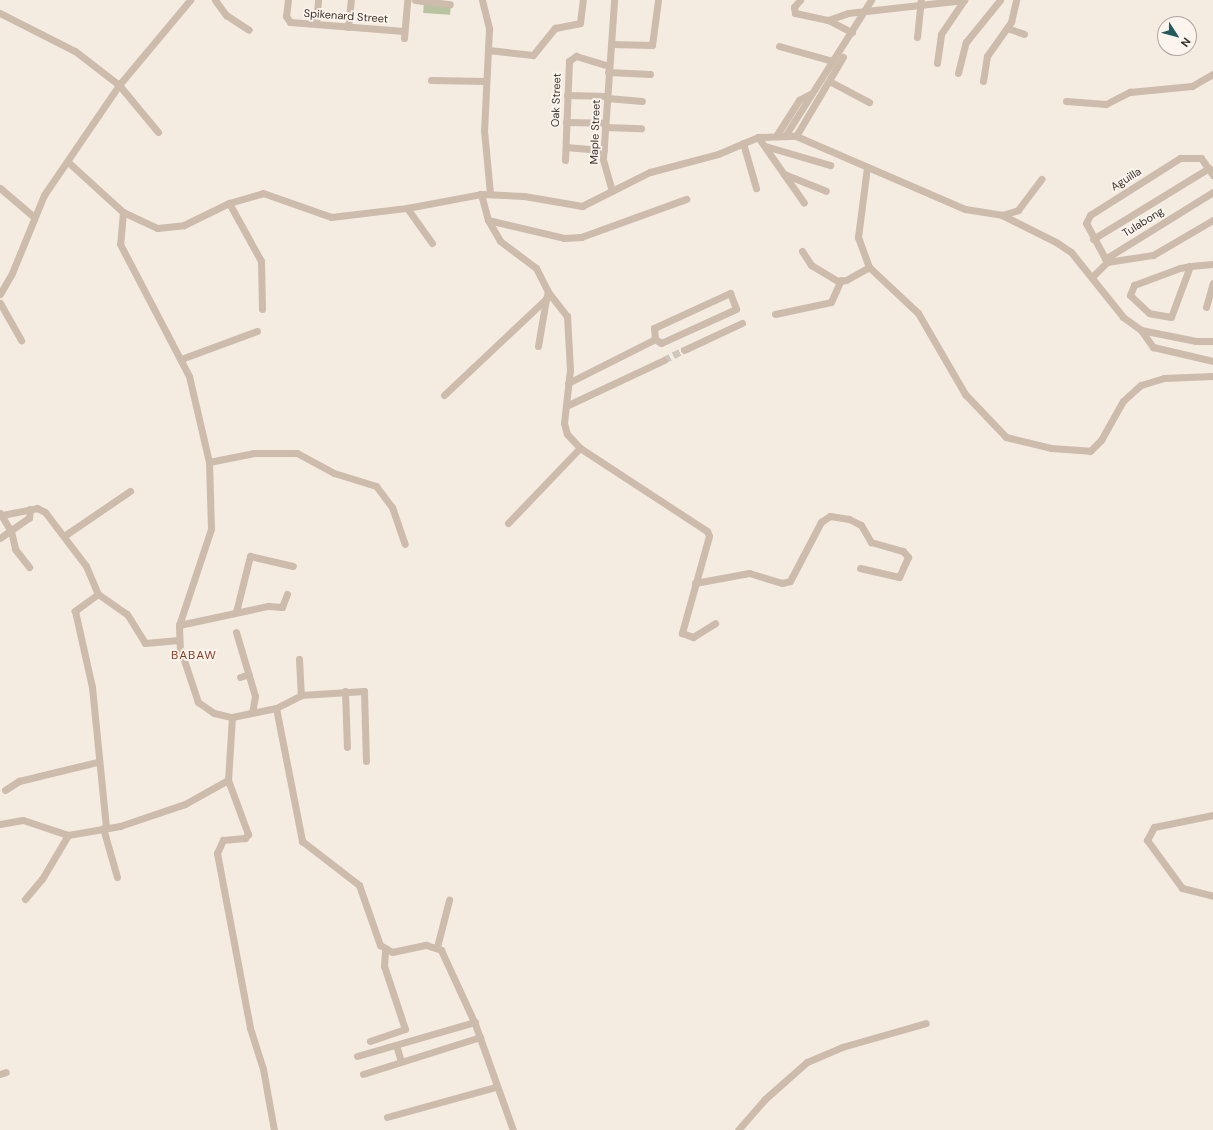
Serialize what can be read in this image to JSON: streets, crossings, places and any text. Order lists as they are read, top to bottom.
{
  "streets": {
    "street": [
      "Spikenard Street",
      "Oak Street",
      "Maple Street",
      "Aguilla",
      "Tulabong"
    ]
  },
  "crossings": [
    ["Oak Street", "Maple Street"],
    ["Aguilla", "Tulabong"]
  ],
  "districts": ["BABAW"],
  "north": "bottom right"
}
